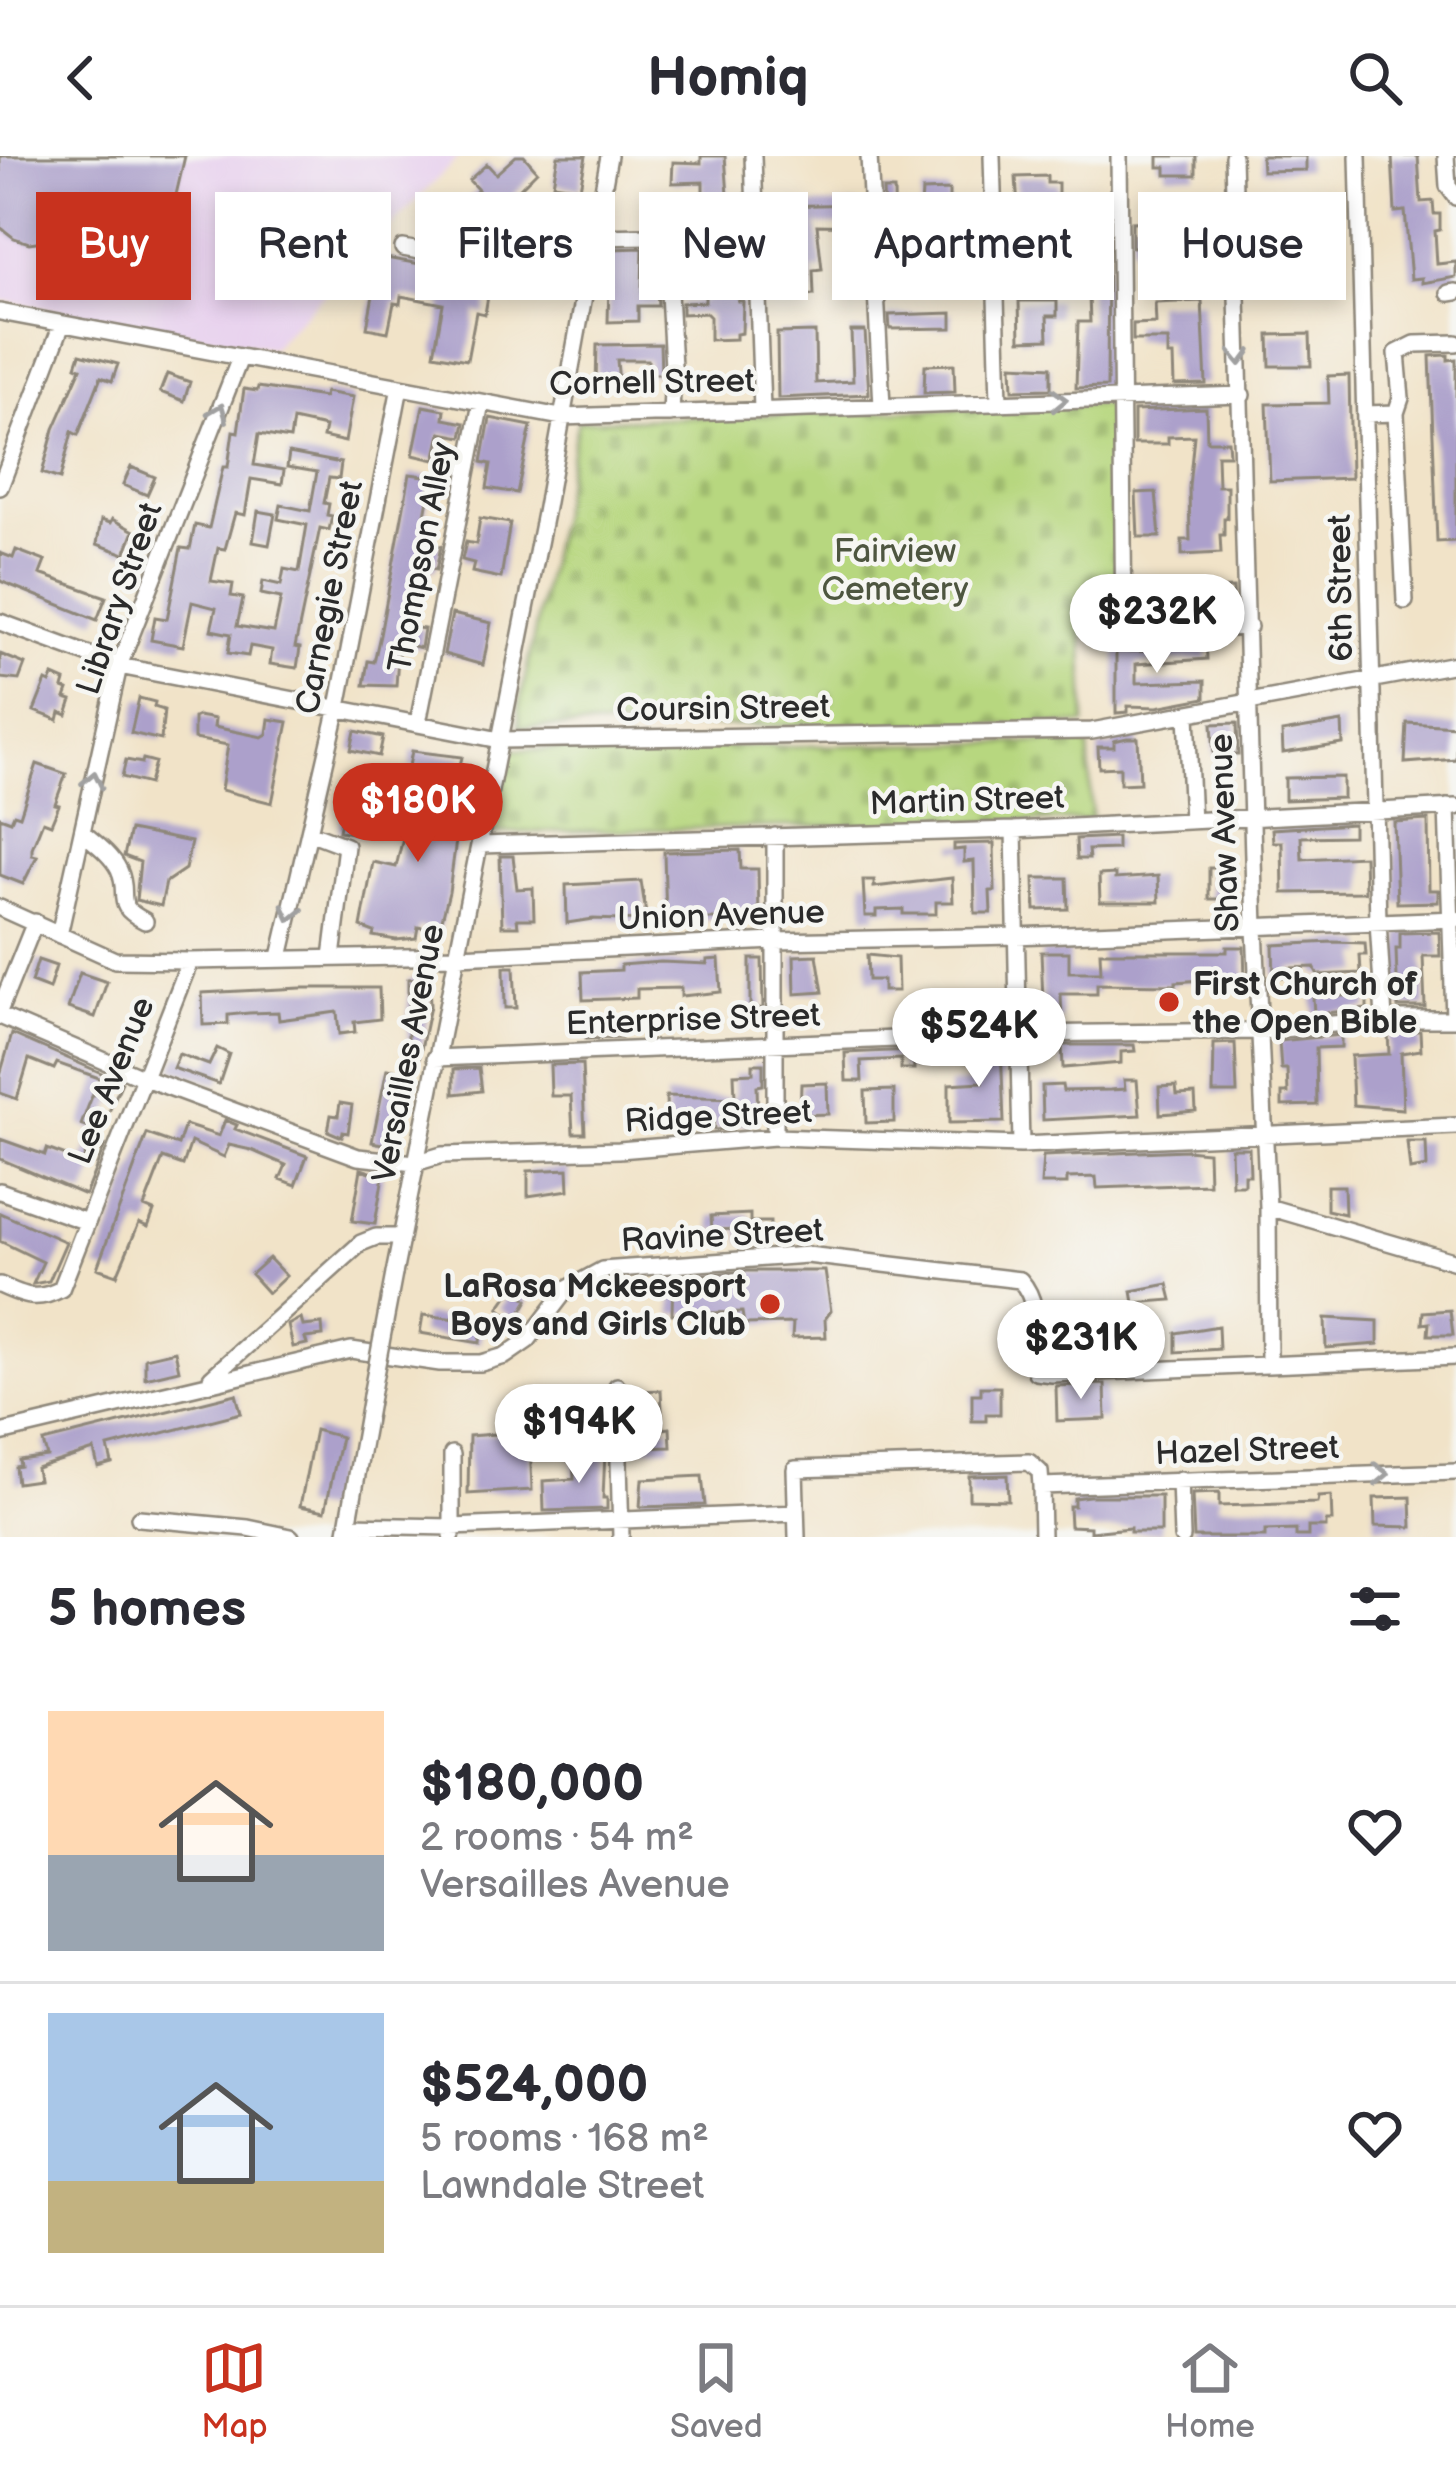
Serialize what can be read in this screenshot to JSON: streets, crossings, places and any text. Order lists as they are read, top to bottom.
{
  "streets": {
    "street": [
      "Cornell Street",
      "Thompson Alley",
      "6th Street",
      "Carnegie Street",
      "Library Street",
      "Coursin Street",
      "Martin Street",
      "Shaw Avenue",
      "Union Avenue",
      "Enterprise Street",
      "Versailles Avenue",
      "Lee Avenue",
      "Ridge Street",
      "Ravine Street",
      "Hazel Street"
    ]
  },
  "crossings": [
    ["Cornell Street", "Thompson Alley"],
    ["Cornell Street", "Carnegie Street"],
    ["Cornell Street", "Library Street"],
    ["Cornell Street", "Shaw Avenue"],
    ["Cornell Street", "Versailles Avenue"],
    ["Thompson Alley", "Coursin Street"],
    ["6th Street", "Coursin Street"],
    ["6th Street", "Martin Street"],
    ["6th Street", "Union Avenue"],
    ["6th Street", "Enterprise Street"],
    ["Carnegie Street", "Coursin Street"],
    ["Carnegie Street", "Union Avenue"],
    ["Library Street", "Coursin Street"],
    ["Library Street", "Union Avenue"],
    ["Coursin Street", "Shaw Avenue"],
    ["Coursin Street", "Versailles Avenue"],
    ["Martin Street", "Shaw Avenue"],
    ["Martin Street", "Versailles Avenue"],
    ["Shaw Avenue", "Union Avenue"],
    ["Shaw Avenue", "Enterprise Street"],
    ["Shaw Avenue", "Ridge Street"],
    ["Shaw Avenue", "Ravine Street"],
    ["Union Avenue", "Versailles Avenue"],
    ["Union Avenue", "Lee Avenue"],
    ["Enterprise Street", "Versailles Avenue"],
    ["Versailles Avenue", "Ridge Street"],
    ["Lee Avenue", "Ridge Street"]
  ],
  "one_way": ["Library Street"],
  "parks": ["Fairview Cemetery"],
  "places": ["First Church of the Open Bible", "LaRosa Mckeesport Boys and Girls Club"],
  "page": {
    "header": "Homiq",
    "chip": [
      "Buy",
      "Rent",
      "Filters",
      "New",
      "Apartment",
      "House"
    ],
    "price": [
      "$232K",
      "$180K",
      "$524K",
      "$231K",
      "$194K"
    ],
    "heading": "5 homes",
    "list": [
      {
        "name": "$180,000",
        "note": "2 rooms · 54 m² · Versailles Avenue"
      },
      {
        "name": "$524,000",
        "note": "5 rooms · 168 m² · Lawndale Street"
      }
    ],
    "tabs": ["Map", "Saved", "Home"]
  }
}
